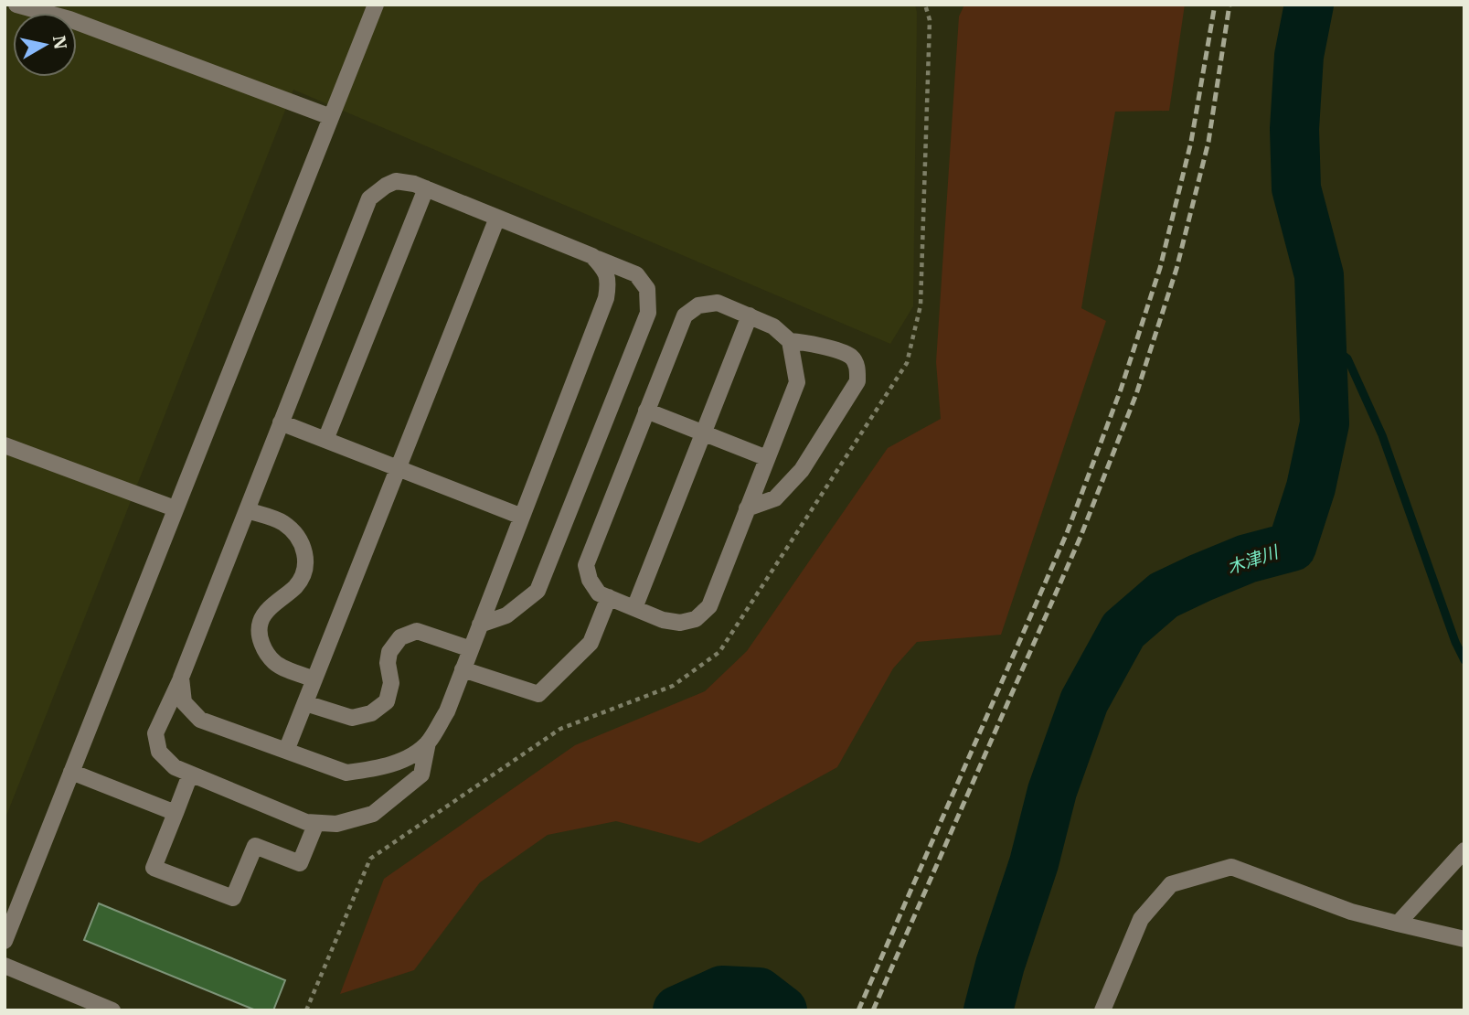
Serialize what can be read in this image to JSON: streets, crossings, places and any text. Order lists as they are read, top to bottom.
{
  "water": ["木津川"],
  "north": "right"
}
